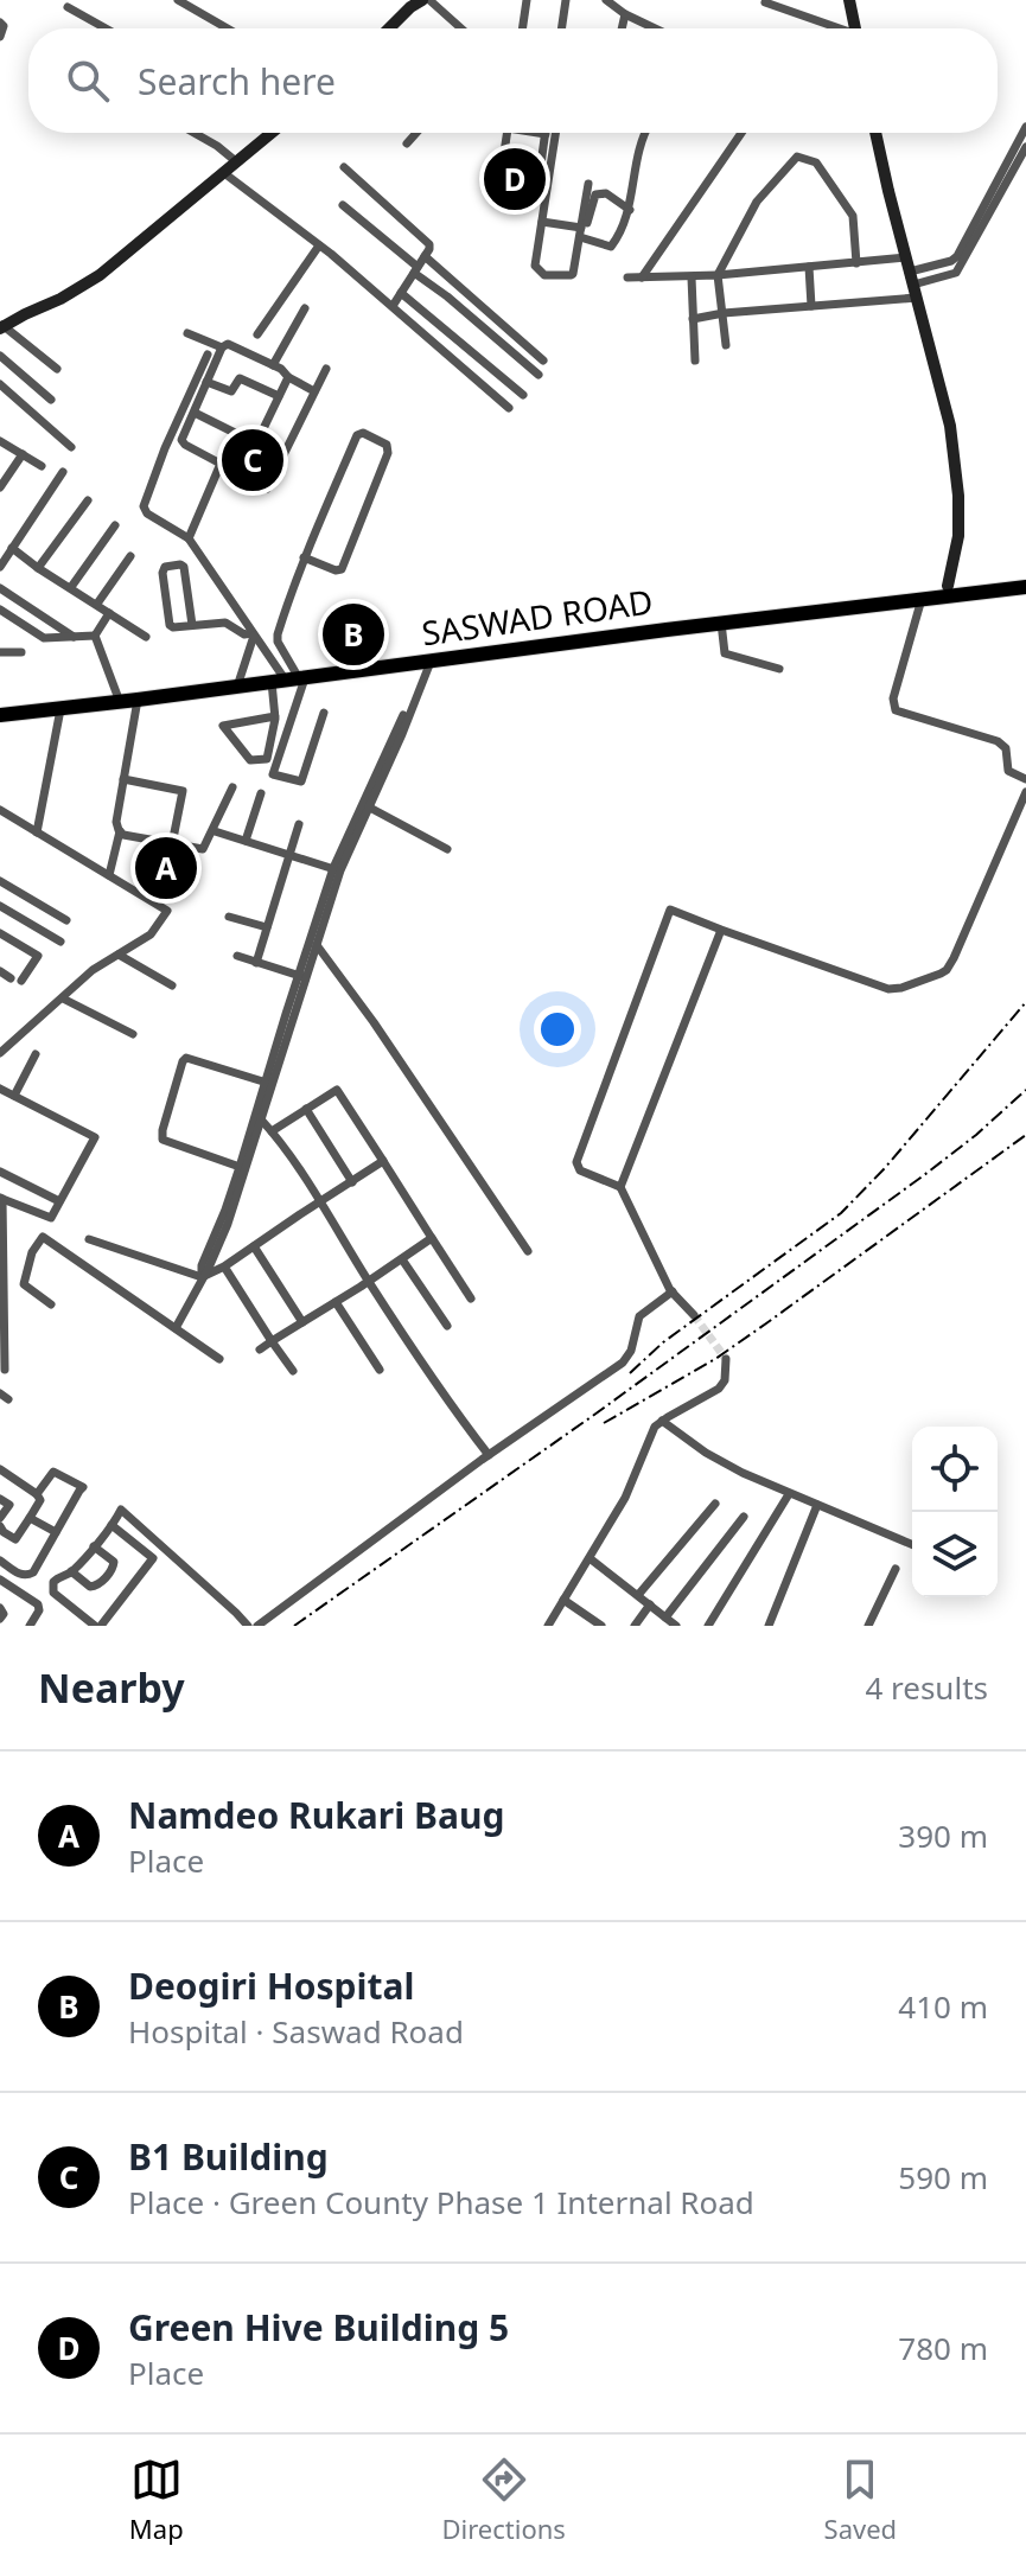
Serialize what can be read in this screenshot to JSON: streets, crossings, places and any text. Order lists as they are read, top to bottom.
{
  "streets": {
    "highway": ["SASWAD ROAD"]
  },
  "page": {
    "search": "Search here",
    "pins": [
      "D",
      "C",
      "B",
      "A"
    ],
    "heading": ["Nearby", "4 results"],
    "list": [
      {
        "mark": "A",
        "name": "Namdeo Rukari Baug",
        "note": "Place",
        "value": "390 m"
      },
      {
        "mark": "B",
        "name": "Deogiri Hospital",
        "note": "Hospital · Saswad Road",
        "value": "410 m"
      },
      {
        "mark": "C",
        "name": "B1 Building",
        "note": "Place · Green County Phase 1 Internal Road",
        "value": "590 m"
      },
      {
        "mark": "D",
        "name": "Green Hive Building 5",
        "note": "Place",
        "value": "780 m"
      }
    ],
    "nav": ["Map", "Directions", "Saved"]
  }
}
